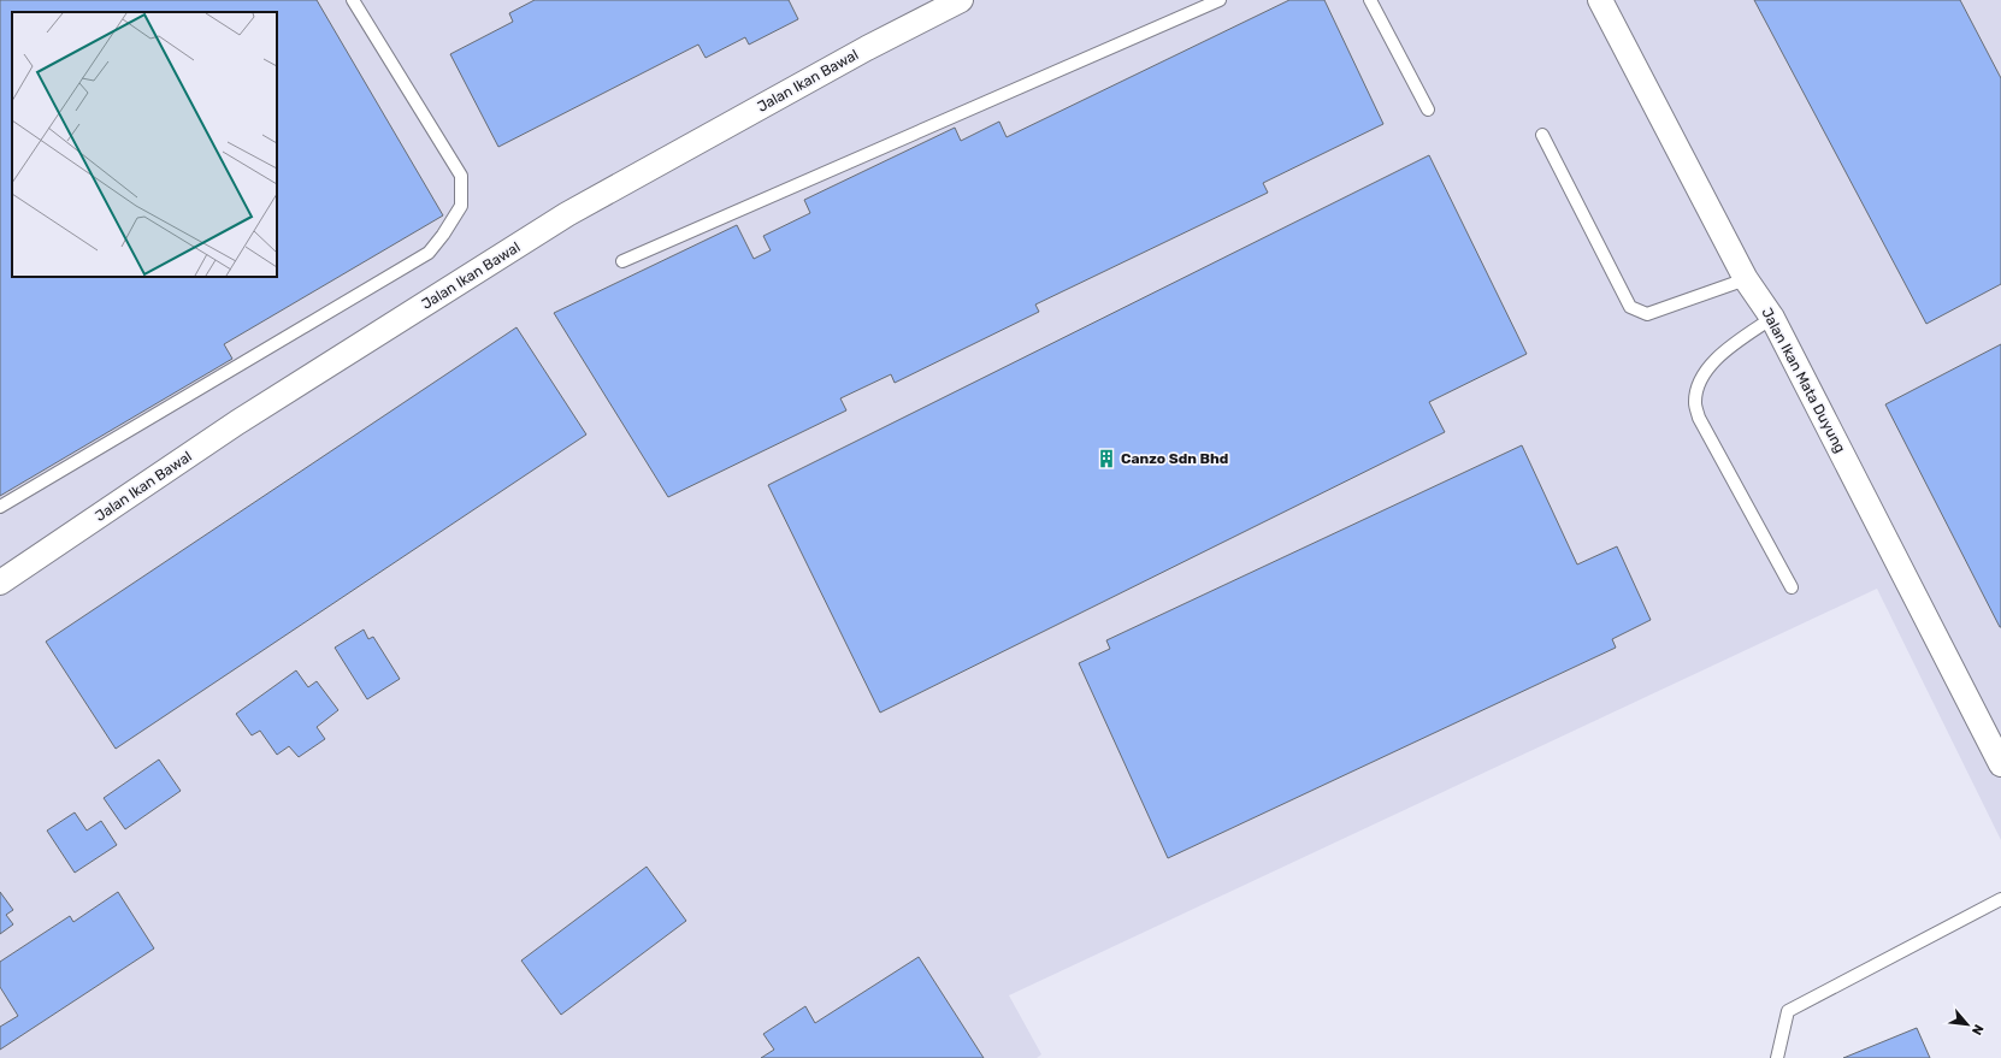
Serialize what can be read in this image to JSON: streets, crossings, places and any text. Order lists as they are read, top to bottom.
{
  "streets": {
    "street": ["Jalan Ikan Bawal", "Jalan Ikan Mata Duyung"]
  },
  "places": {
    "building": ["Canzo Sdn Bhd"]
  },
  "north": "bottom right"
}
